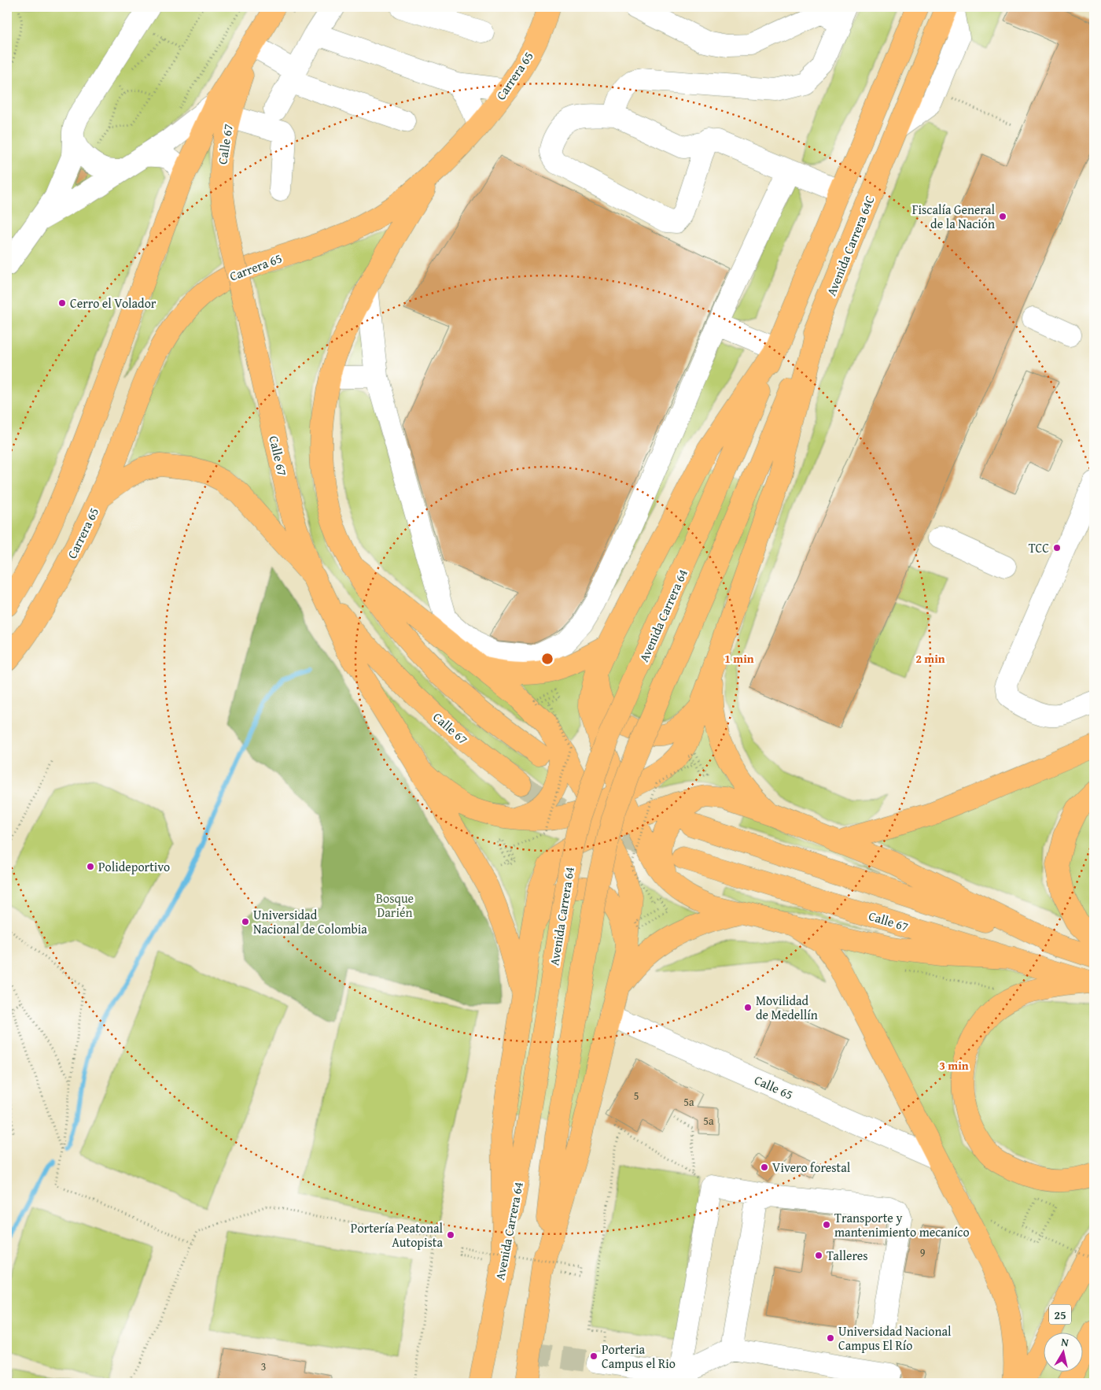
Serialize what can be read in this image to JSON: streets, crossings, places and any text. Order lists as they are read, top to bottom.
{
  "streets": {
    "main road": [
      "Carrera 65",
      "Calle 67",
      "Avenida Carrera 64C",
      "Avenida Carrera 64",
      "25"
    ],
    "lane": ["Calle 65"]
  },
  "parks": ["Bosque Darién"],
  "places": [
    "Fiscalía General de la Nación",
    "Cerro el Volador",
    "TCC",
    "Polideportivo",
    "Universidad Nacional de Colombia",
    "Movilidad de Medellín",
    "Vivero forestal",
    "Transporte y mantenimiento mecaníco",
    "Portería Peatonal Autopista",
    "Talleres",
    "Universidad Nacional Campus El Río",
    "Porteria Campus el Rio"
  ],
  "house_numbers": [
    "5",
    "5a",
    "5a",
    "9",
    "3"
  ],
  "north": "top",
  "rings": ["1 min", "2 min", "3 min"]
}
